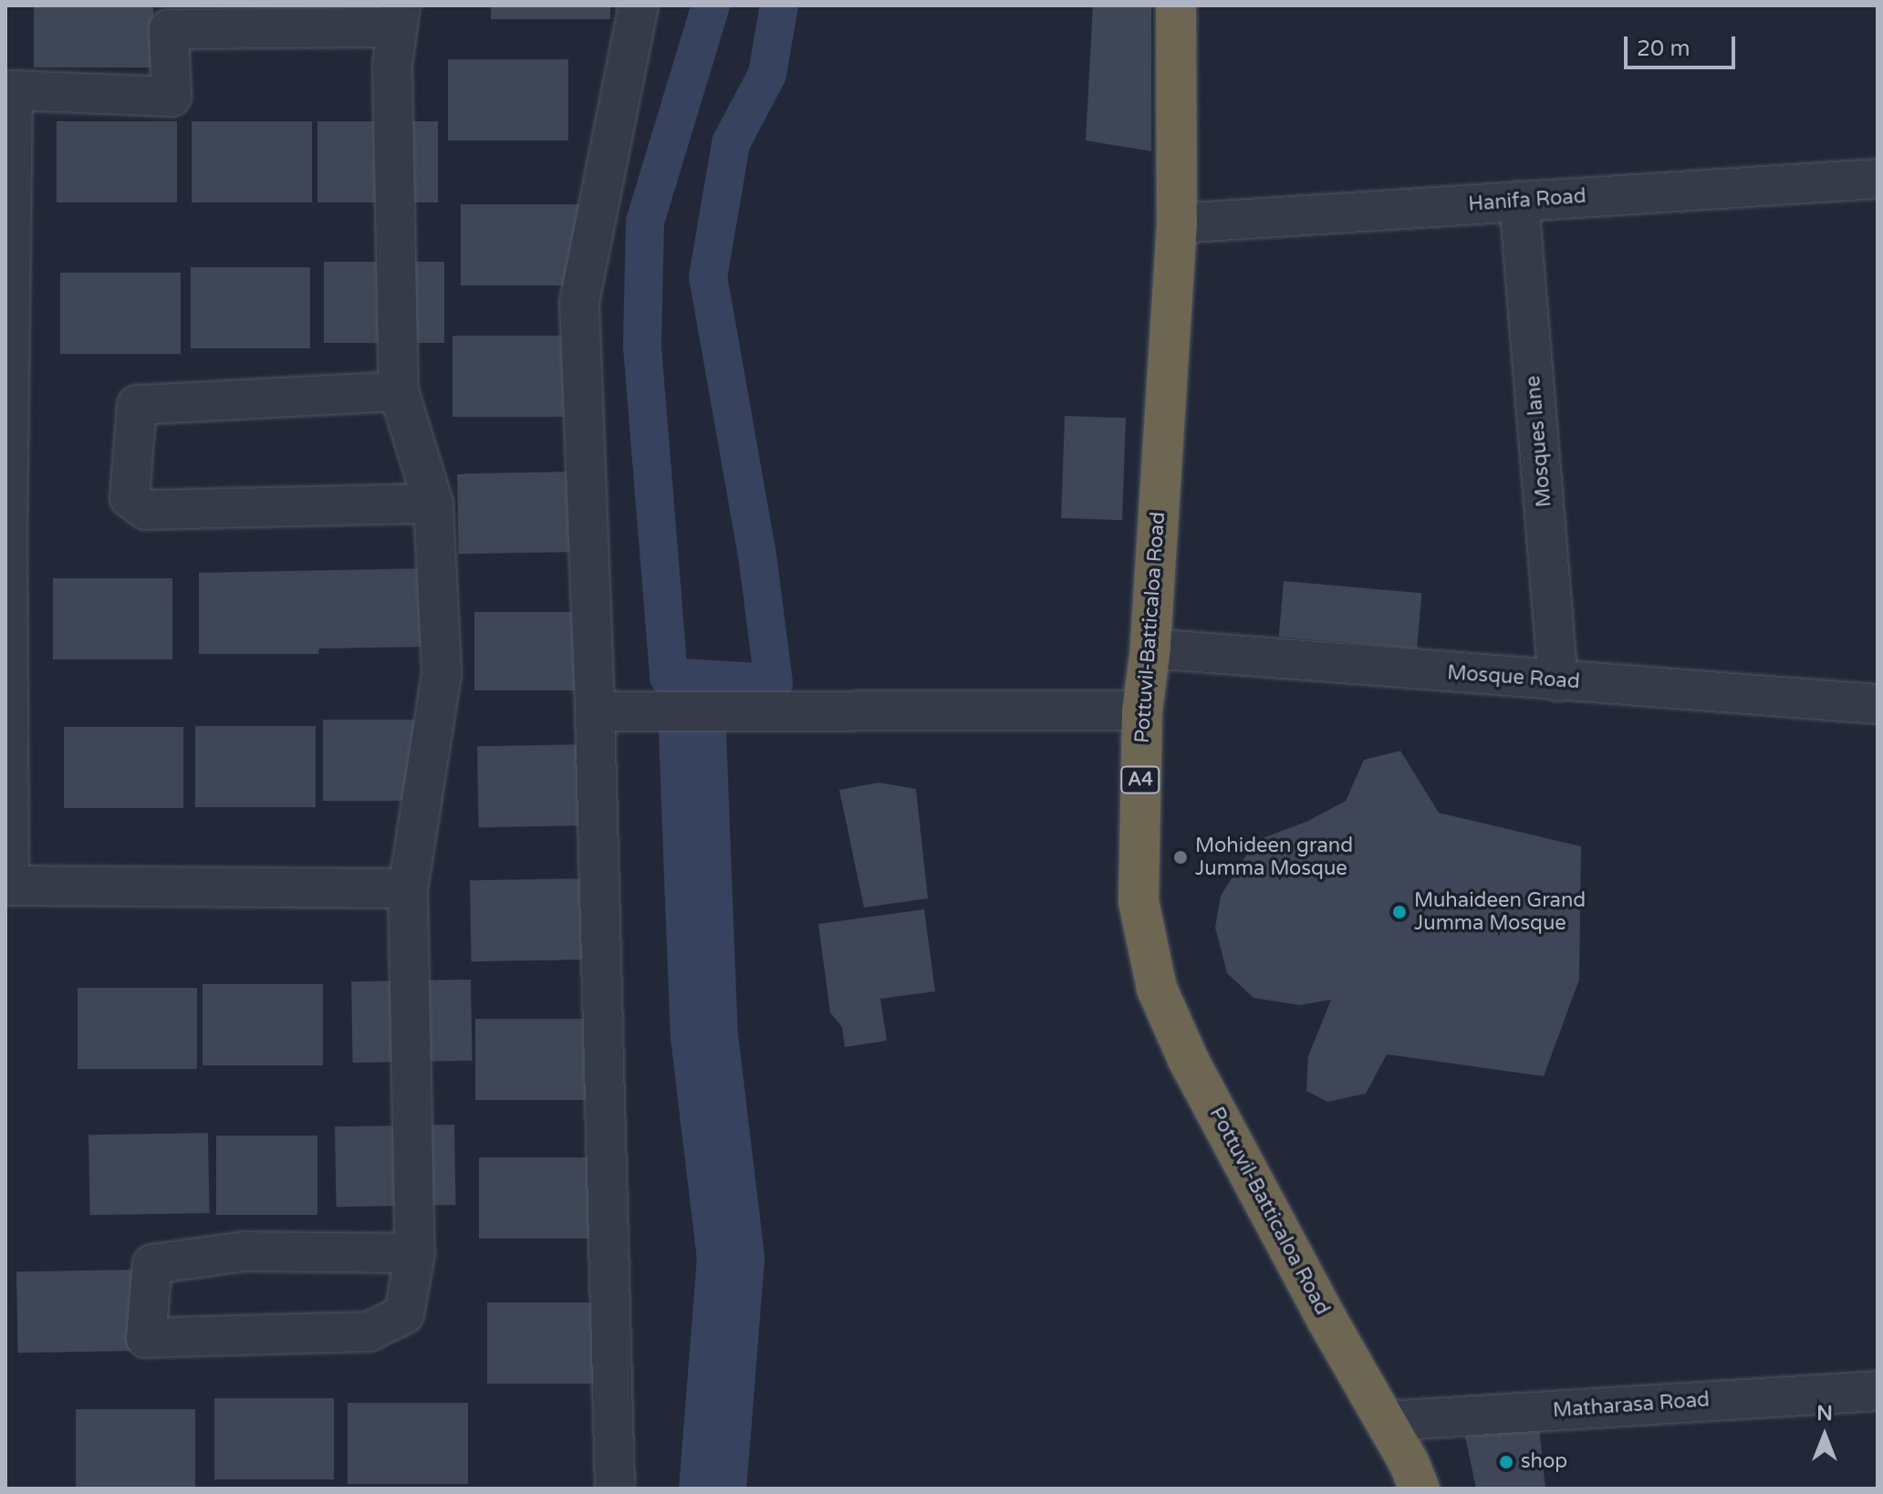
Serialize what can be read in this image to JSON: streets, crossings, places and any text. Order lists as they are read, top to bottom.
{
  "streets": {
    "highway": ["Pottuvil-Batticaloa Road", "A4"],
    "street": [
      "Hanifa Road",
      "Mosques lane",
      "Mosque Road",
      "Matharasa Road"
    ]
  },
  "crossings": [
    ["Hanifa Road", "Mosques lane"],
    ["Hanifa Road", "Pottuvil-Batticaloa Road"],
    ["Mosques lane", "Mosque Road"],
    ["Pottuvil-Batticaloa Road", "Mosque Road"],
    ["Pottuvil-Batticaloa Road", "Matharasa Road"]
  ],
  "places": ["Mohideen grand Jumma Mosque", "Muhaideen Grand Jumma Mosque", "shop"],
  "scale_bar": "20 m",
  "north": "top"
}
